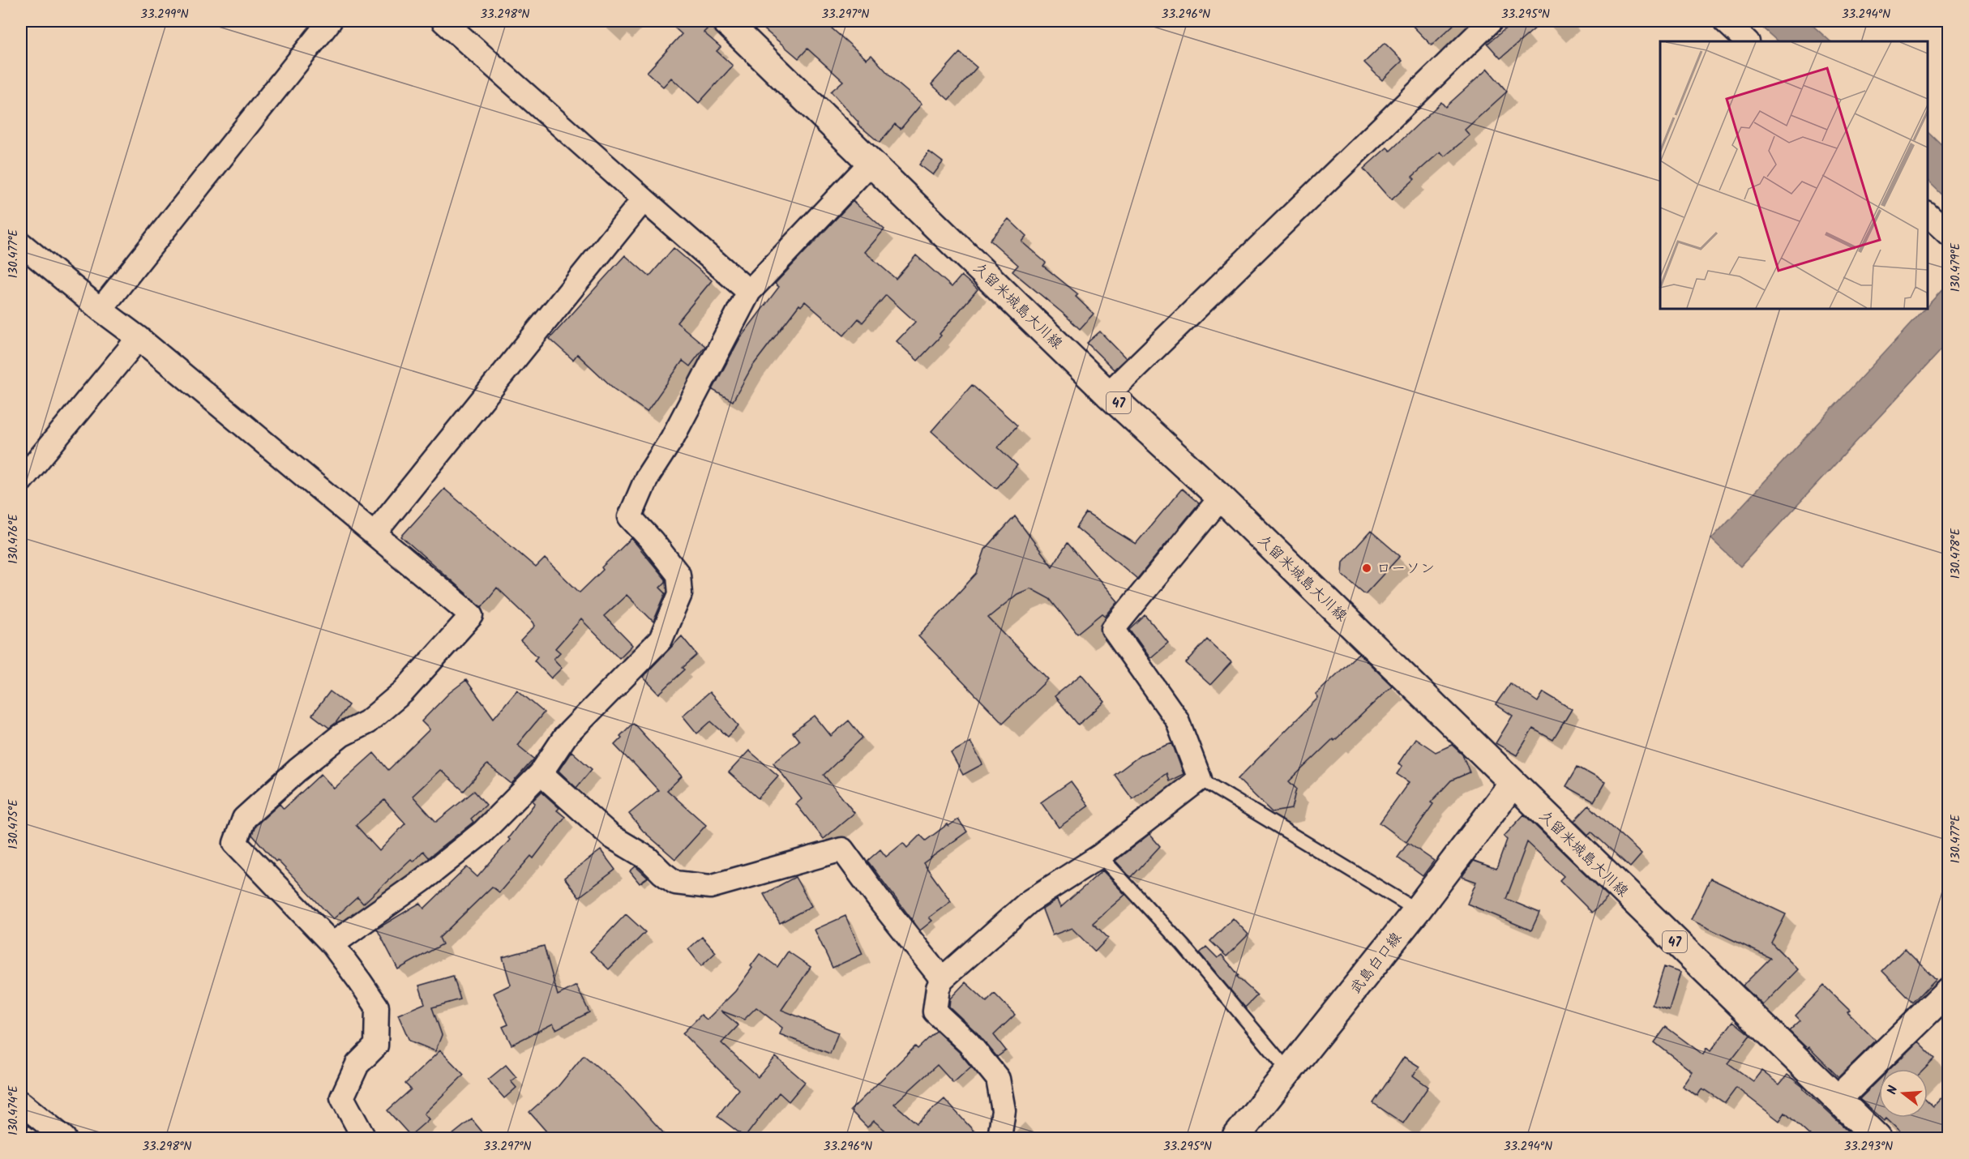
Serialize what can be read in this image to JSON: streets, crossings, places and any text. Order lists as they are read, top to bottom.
{
  "streets": {
    "main road": ["久留米城島大川線", "47", "武島白口線"]
  },
  "crossings": [
    ["久留米城島大川線", "武島白口線"]
  ],
  "places": ["ローソン"],
  "north": "left",
  "coordinates": [
    "33.299°N",
    "33.298°N",
    "33.297°N",
    "33.296°N",
    "33.295°N",
    "33.294°N",
    "130.477°E",
    "130.479°E",
    "130.476°E",
    "130.478°E",
    "130.475°E",
    "130.474°E",
    "33.293°N"
  ]
}
